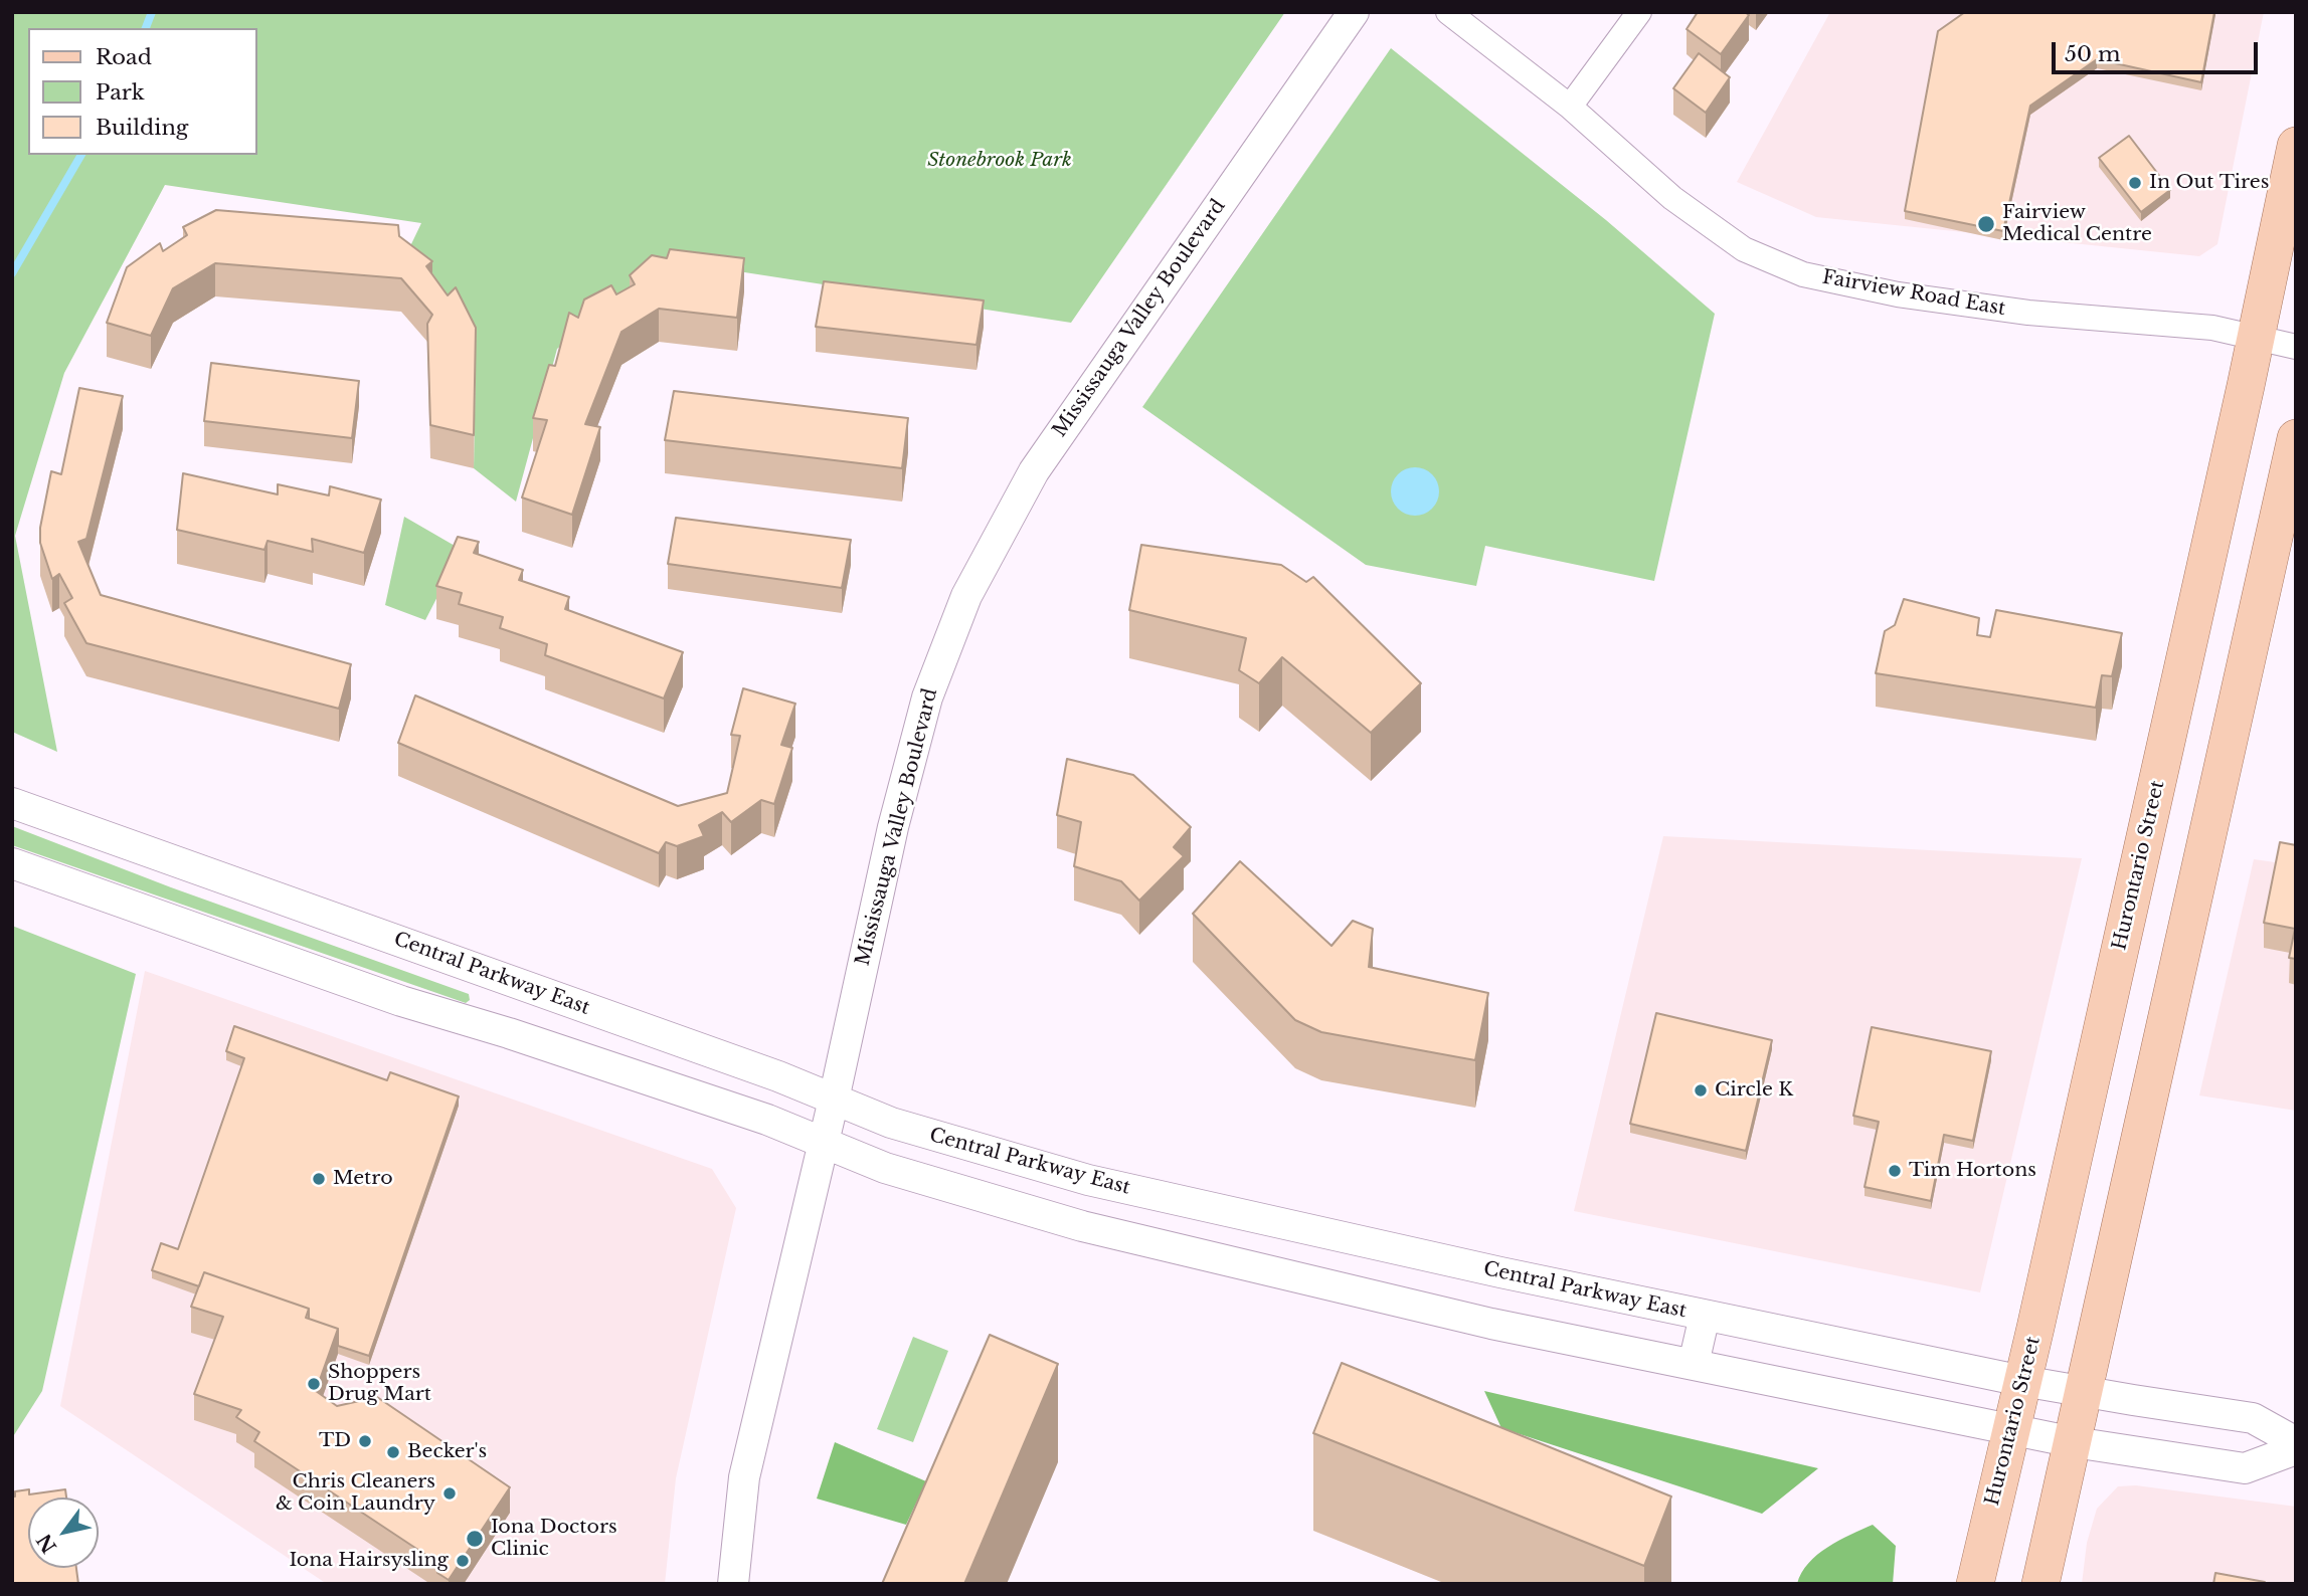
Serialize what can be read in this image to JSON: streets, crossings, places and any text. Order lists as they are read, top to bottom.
{
  "streets": {
    "main road": ["Hurontario Street"],
    "street": ["Fairview Road East", "Mississauga Valley Boulevard", "Central Parkway East"]
  },
  "crossings": [
    ["Fairview Road East", "Hurontario Street"],
    ["Mississauga Valley Boulevard", "Central Parkway East"],
    ["Hurontario Street", "Central Parkway East"]
  ],
  "parks": ["Stonebrook Park"],
  "places": [
    "In Out Tires",
    "Fairview Medical Centre",
    "Circle K",
    "Tim Hortons",
    "Metro",
    "Shoppers Drug Mart",
    "TD",
    "Becker's",
    "Chris Cleaners & Coin Laundry",
    "Iona Doctors Clinic",
    "Iona Hairsysling"
  ],
  "legend": ["Road", "Park", "Building"],
  "scale_bar": "50 m",
  "north": "bottom left"
}
